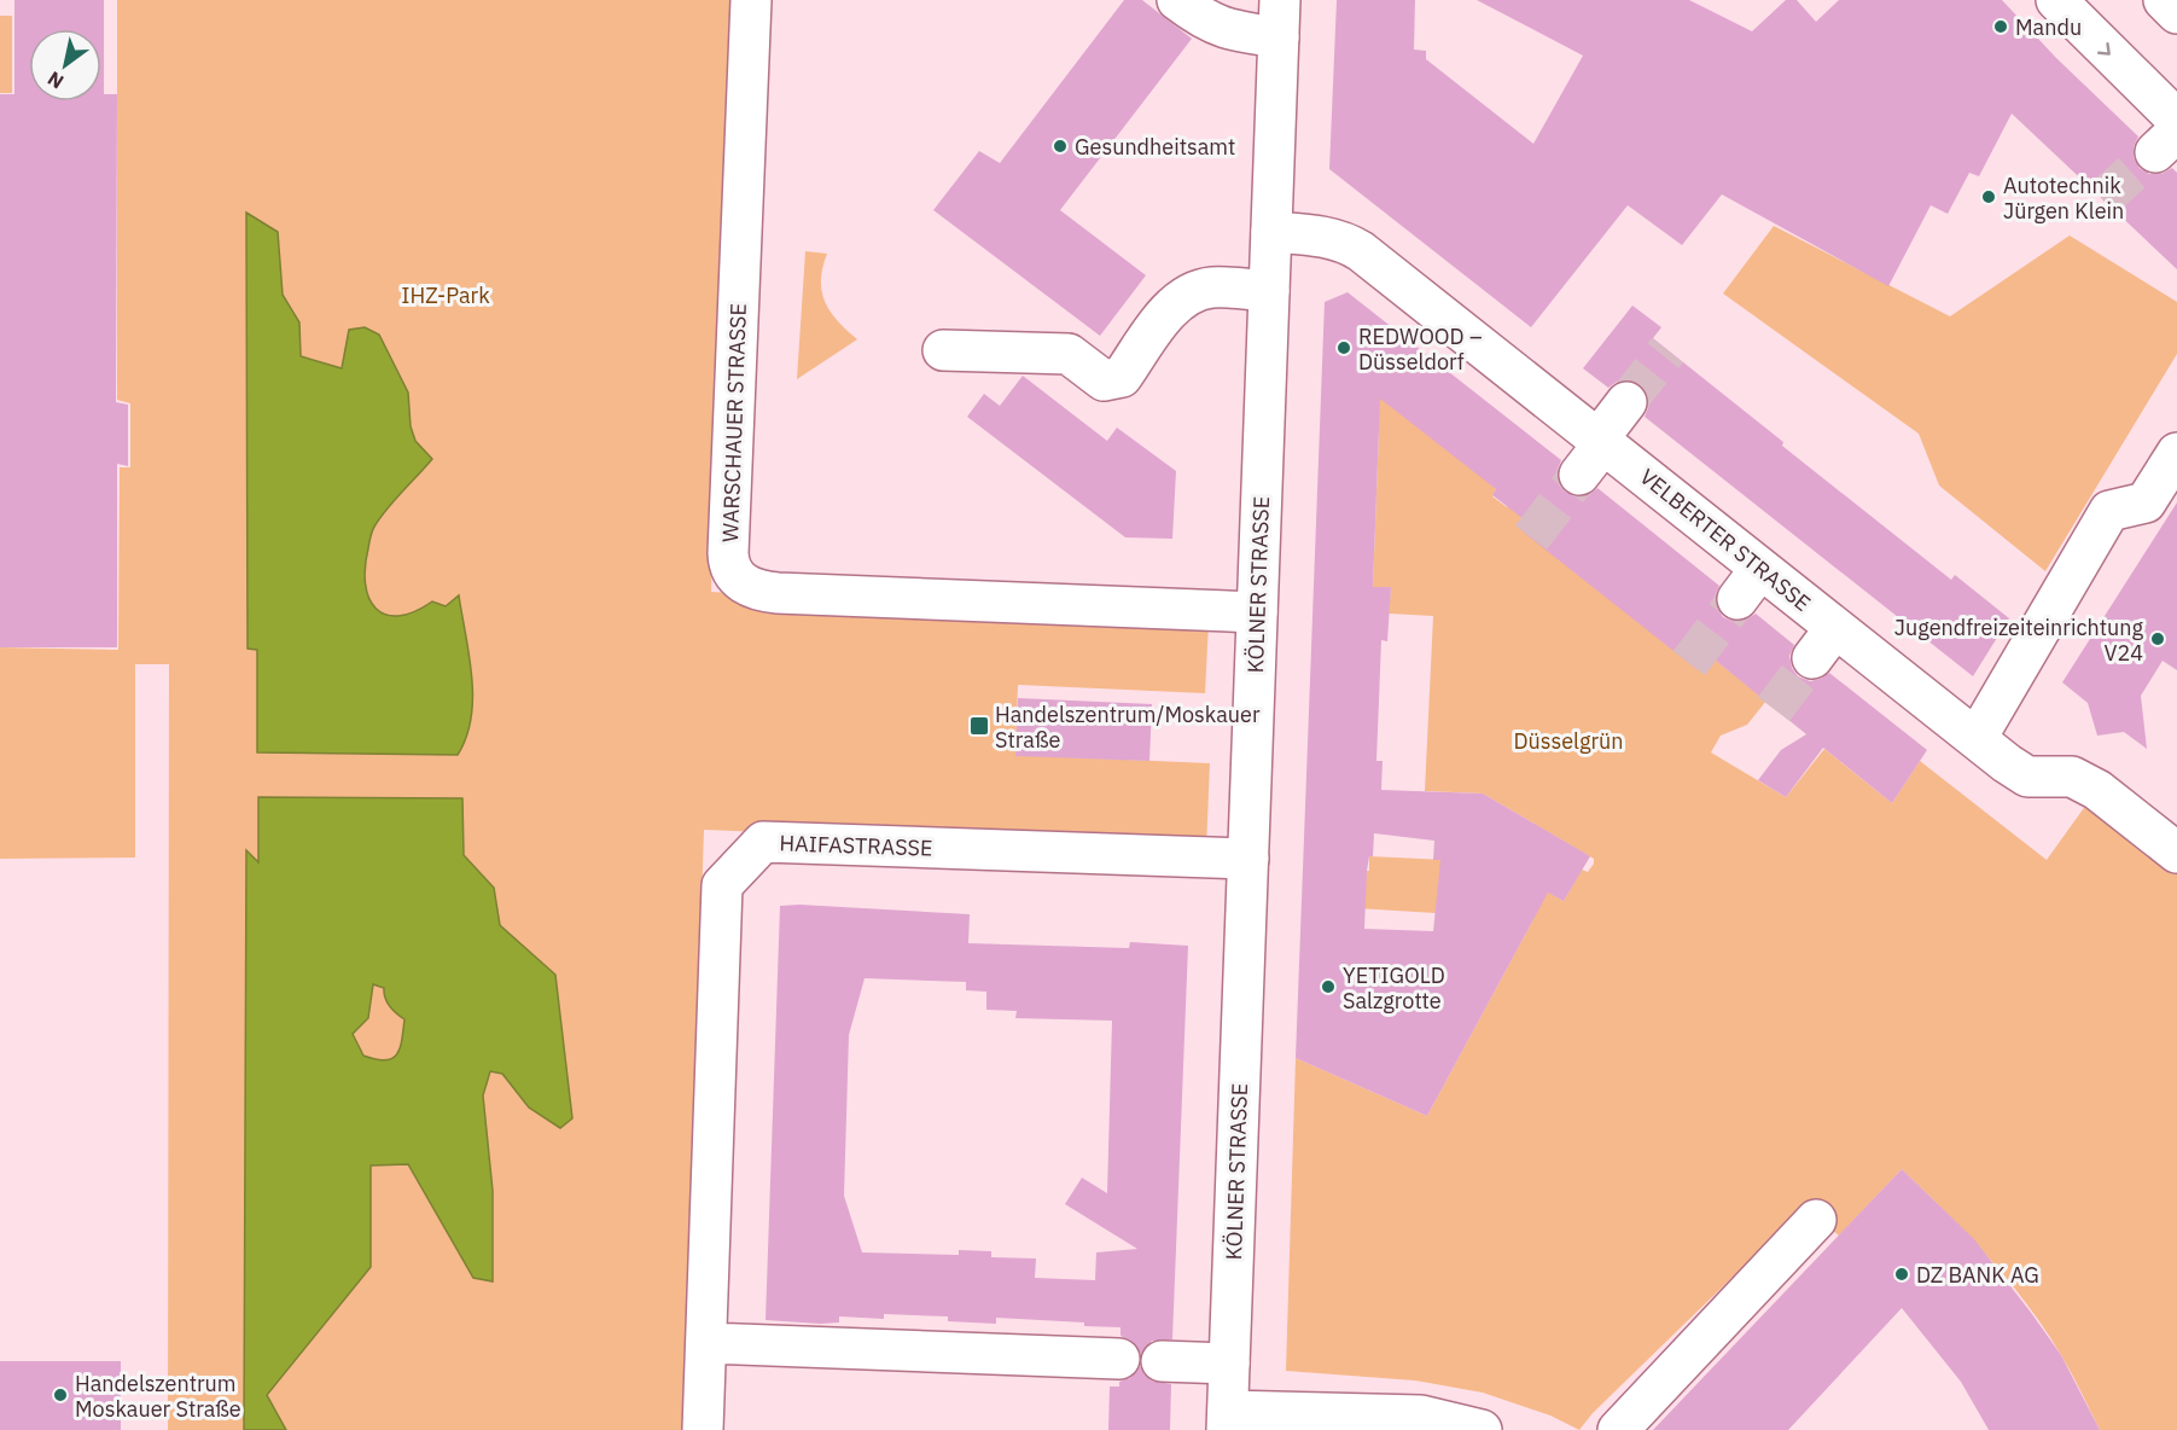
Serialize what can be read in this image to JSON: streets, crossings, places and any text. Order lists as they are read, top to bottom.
{
  "streets": {
    "street": [
      "WARSCHAUER STRASSE",
      "VELBERTER STRASSE",
      "KÖLNER STRASSE",
      "HAIFASTRASSE"
    ]
  },
  "crossings": [
    ["WARSCHAUER STRASSE", "KÖLNER STRASSE"],
    ["VELBERTER STRASSE", "KÖLNER STRASSE"],
    ["KÖLNER STRASSE", "HAIFASTRASSE"]
  ],
  "parks": ["IHZ-Park", "Düsselgrün"],
  "places": {
    "other": [
      "Mandu",
      "Gesundheitsamt",
      "Autotechnik Jürgen Klein",
      "REDWOOD – Düsseldorf",
      "Jugendfreizeiteinrichtung V24",
      "YETIGOLD Salzgrotte",
      "DZ BANK AG",
      "Handelszentrum Moskauer Straße"
    ],
    "transit": ["Handelszentrum/Moskauer Straße"]
  },
  "north": "bottom left"
}
